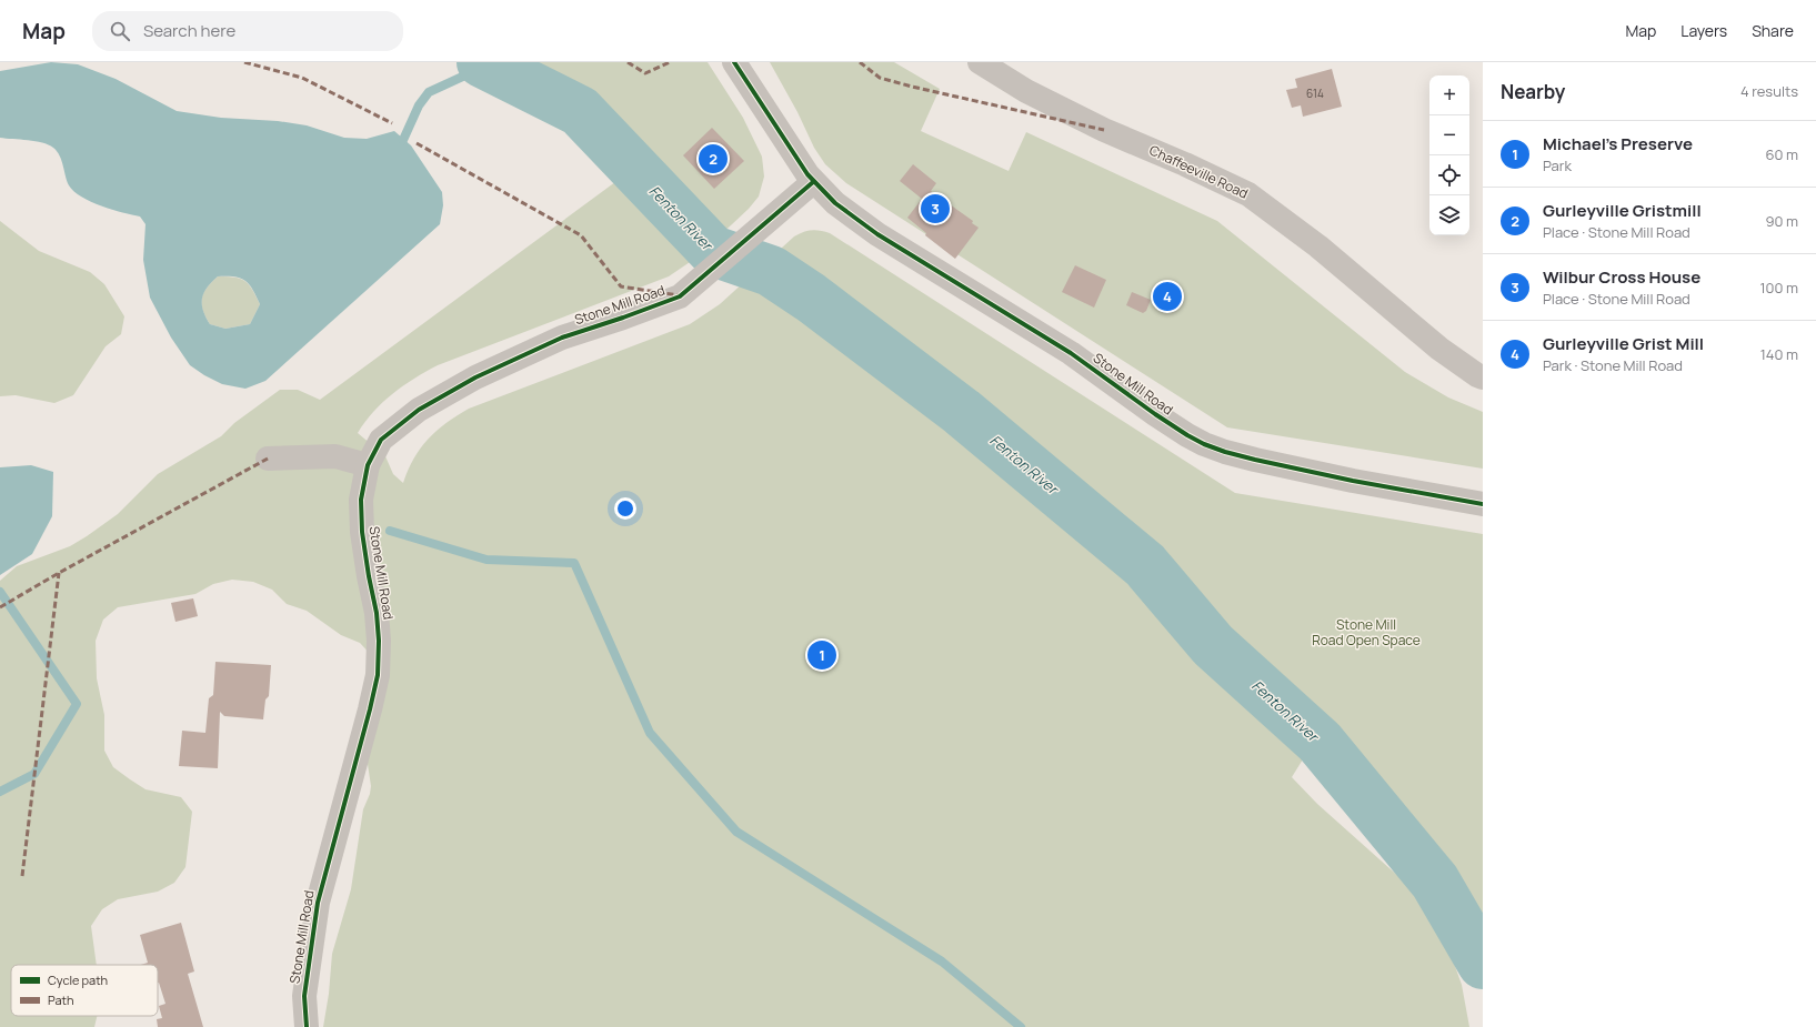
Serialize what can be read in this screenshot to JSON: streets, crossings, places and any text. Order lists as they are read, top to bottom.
{
  "streets": {
    "street": ["Chaffeeville Road", "Stone Mill Road"]
  },
  "water": ["Fenton River"],
  "parks": ["Stone Mill Road Open Space"],
  "house_numbers": ["614"],
  "legend": ["Cycle path", "Path"],
  "page": {
    "header": "Map",
    "search": "Search here",
    "nav": ["Map", "Layers", "Share"],
    "heading": ["Nearby", "4 results"],
    "map_buttons": ["+", "−"],
    "list": [
      {
        "mark": "1",
        "name": "Michael's Preserve",
        "note": "Park",
        "value": "60 m"
      },
      {
        "mark": "2",
        "name": "Gurleyville Gristmill",
        "note": "Place · Stone Mill Road",
        "value": "90 m"
      },
      {
        "mark": "3",
        "name": "Wilbur Cross House",
        "note": "Place · Stone Mill Road",
        "value": "100 m"
      },
      {
        "mark": "4",
        "name": "Gurleyville Grist Mill",
        "note": "Park · Stone Mill Road",
        "value": "140 m"
      }
    ],
    "pins": [
      "2",
      "3",
      "4",
      "1"
    ]
  }
}
